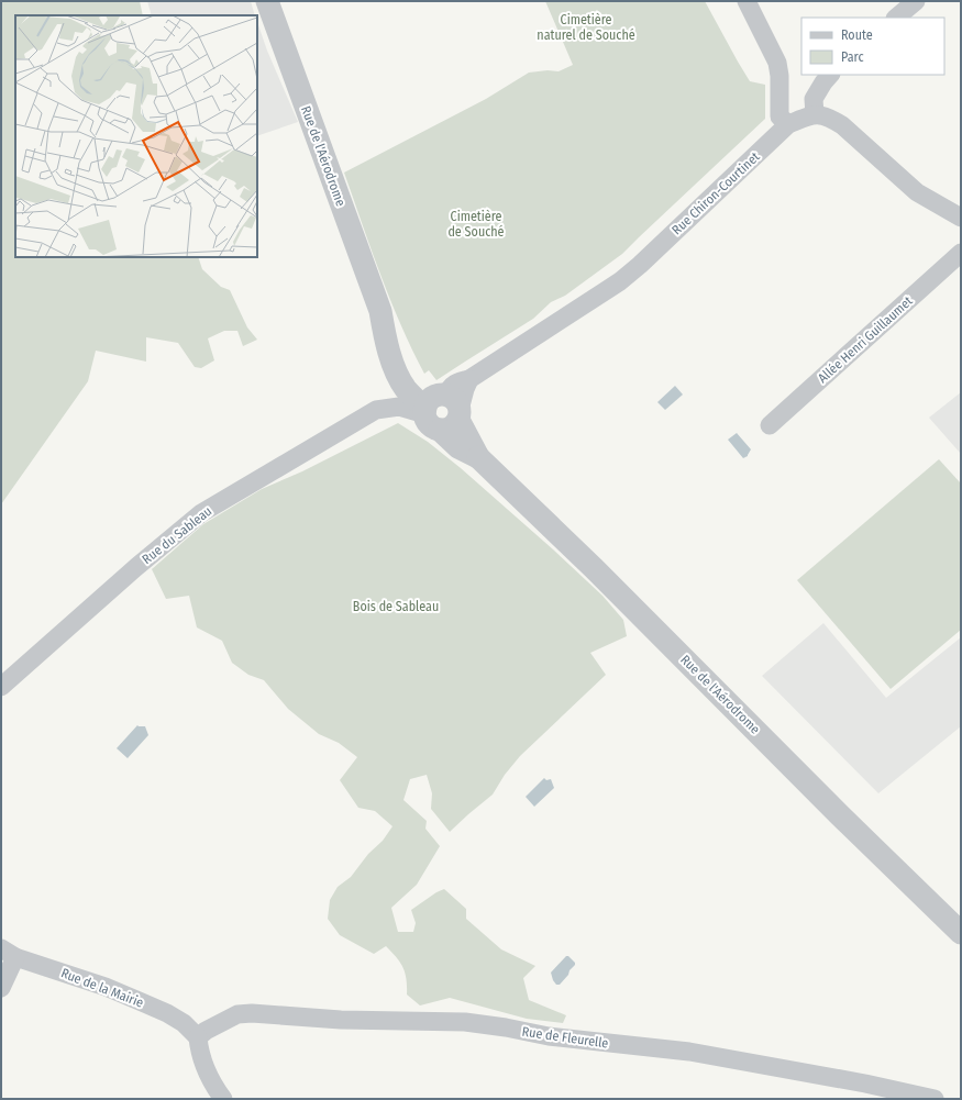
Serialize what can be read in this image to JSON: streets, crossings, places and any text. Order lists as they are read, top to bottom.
{
  "streets": {
    "street": [
      "Rue de l'Aérodrome",
      "Rue Chiron-Courtinet",
      "Allée Henri Guillaumet",
      "Rue du Sableau",
      "Rue de la Mairie",
      "Rue de Fleurelle"
    ]
  },
  "crossings": [
    ["Rue de l'Aérodrome", "Rue Chiron-Courtinet"],
    ["Rue de l'Aérodrome", "Rue du Sableau"],
    ["Rue Chiron-Courtinet", "Rue du Sableau"],
    ["Rue de la Mairie", "Rue de Fleurelle"]
  ],
  "parks": ["Cimetière naturel de Souché", "Cimetière de Souché", "Bois de Sableau"],
  "legend": ["Route", "Parc"]
}
